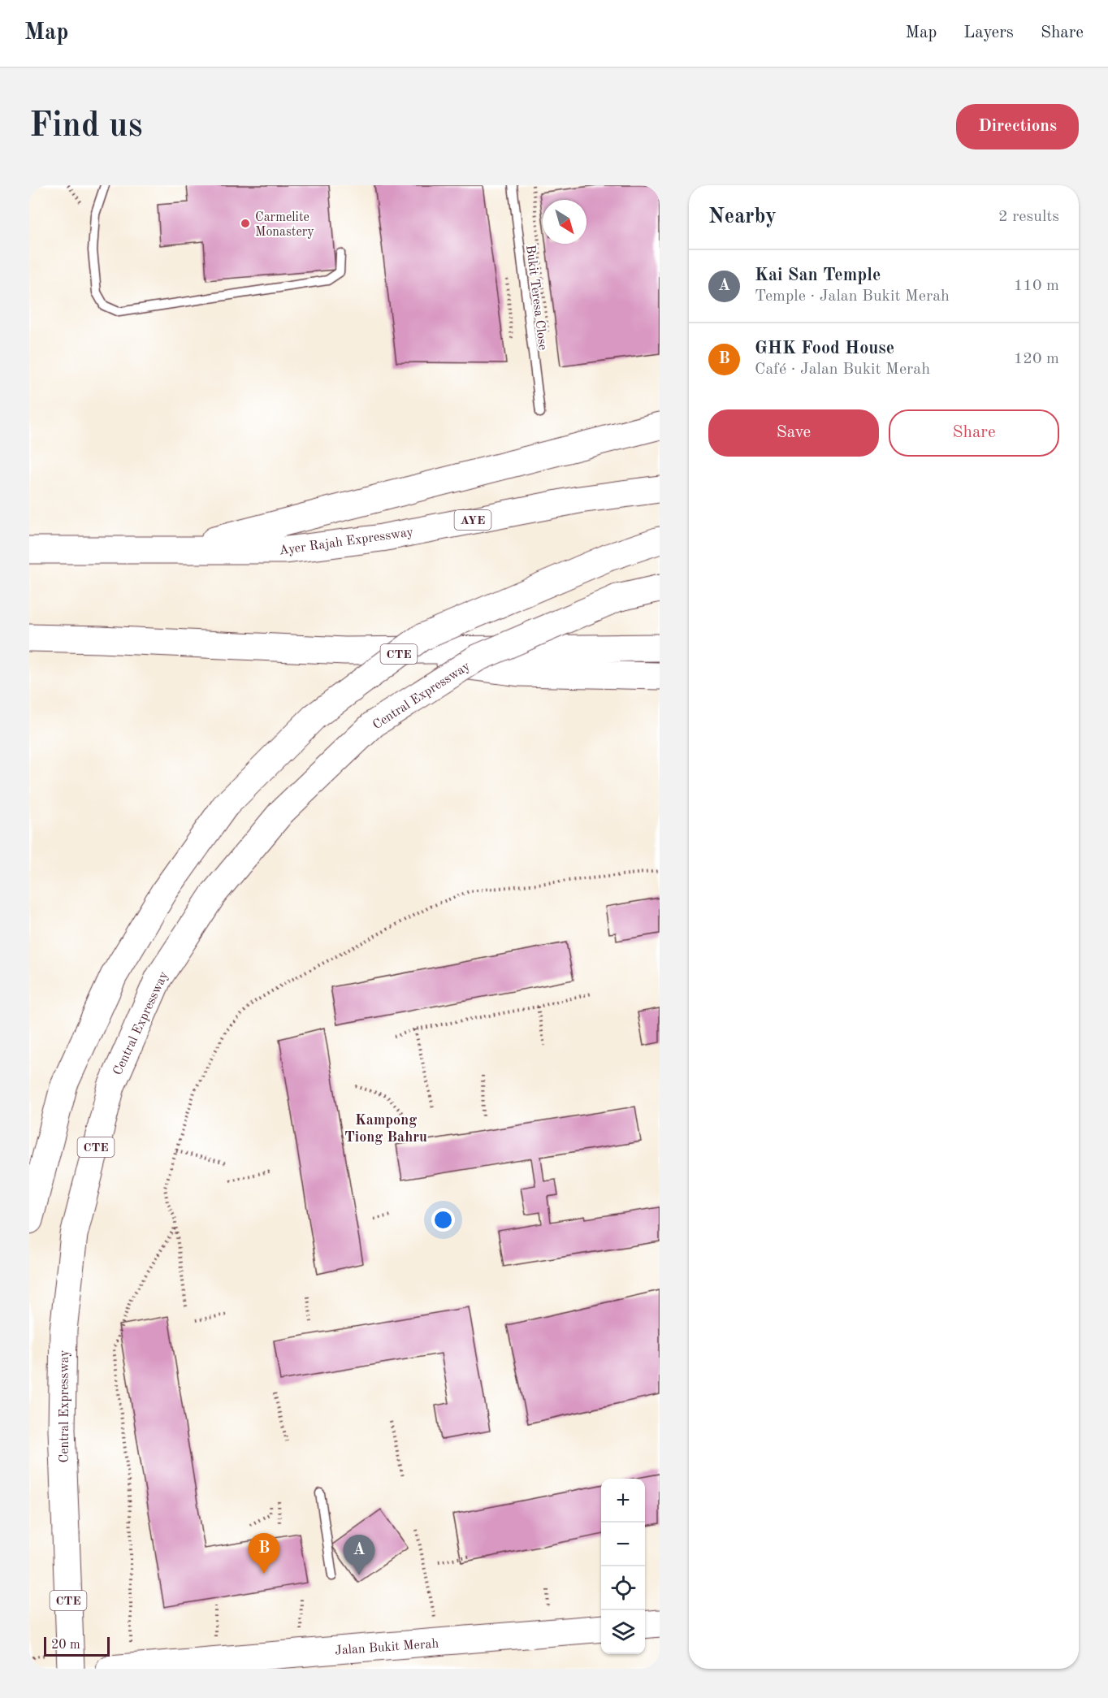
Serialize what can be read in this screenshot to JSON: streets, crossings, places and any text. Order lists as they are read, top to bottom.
{
  "streets": {
    "main road": [
      "AYE",
      "Ayer Rajah Expressway",
      "CTE",
      "Central Expressway",
      "Jalan Bukit Merah"
    ],
    "lane": ["Bukit Teresa Close"]
  },
  "districts": ["Kampong Tiong Bahru"],
  "places": ["Carmelite Monastery"],
  "scale_bar": "20 m",
  "north": "bottom right",
  "page": {
    "header": "Map",
    "nav": ["Map", "Layers", "Share"],
    "buttons": [
      "Directions",
      ["Save", "Share"]
    ],
    "title": "Find us",
    "heading": ["Nearby", "2 results"],
    "list": [
      {
        "mark": "A",
        "name": "Kai San Temple",
        "note": "Temple · Jalan Bukit Merah",
        "value": "110 m"
      },
      {
        "mark": "B",
        "name": "GHK Food House",
        "note": "Café · Jalan Bukit Merah",
        "value": "120 m"
      }
    ],
    "map_buttons": ["+", "−"],
    "pins": ["B", "A"],
    "scale": "20 m"
  }
}
